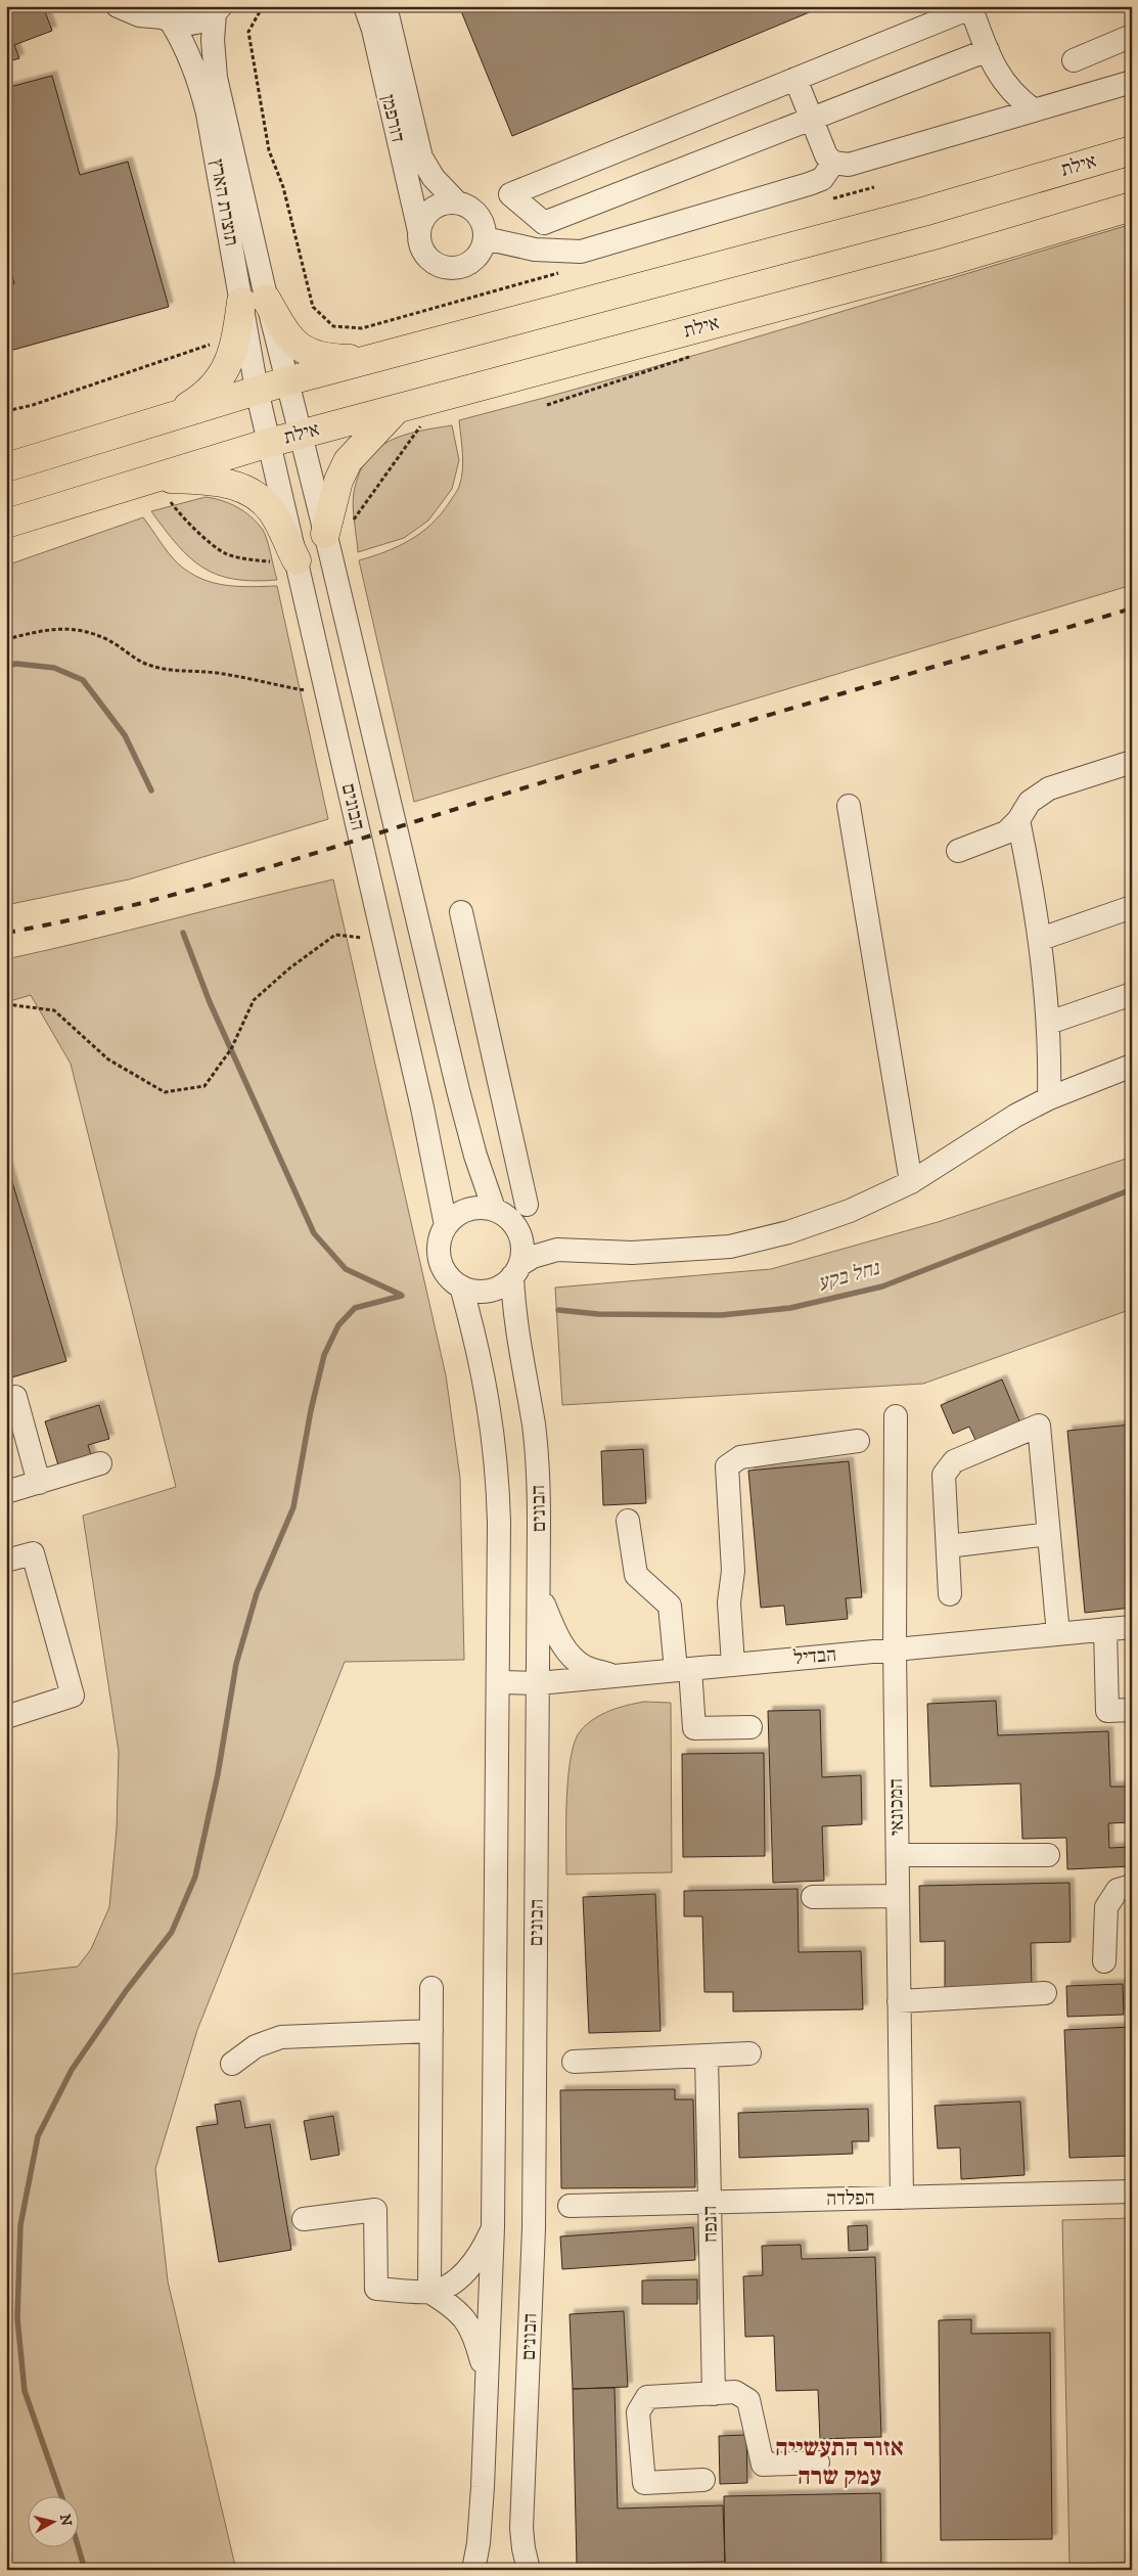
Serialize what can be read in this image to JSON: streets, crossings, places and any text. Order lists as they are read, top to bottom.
{
  "streets": {
    "main road": ["אילת"],
    "street": [
      "דורפמן",
      "תוצרת הארץ",
      "הבונים",
      "הבדיל",
      "המכונאי",
      "הפלדה",
      "הנפח"
    ]
  },
  "crossings": [
    ["אילת", "תוצרת הארץ"],
    ["אילת", "הבונים"],
    ["תוצרת הארץ", "הבונים"],
    ["הבונים", "הבדיל"],
    ["הבדיל", "המכונאי"],
    ["המכונאי", "הפלדה"],
    ["הפלדה", "הנפח"]
  ],
  "districts": ["אזור התעשייה עמק שרה"],
  "water": ["נחל בקע"],
  "north": "right"
}
